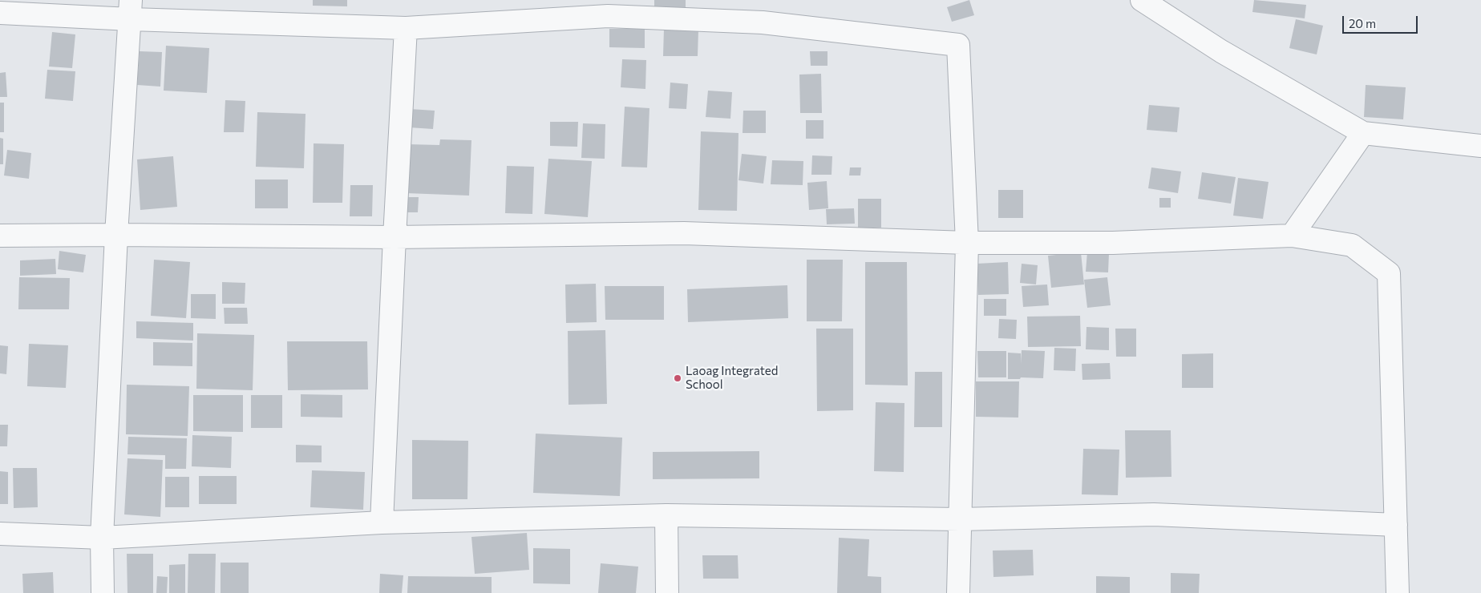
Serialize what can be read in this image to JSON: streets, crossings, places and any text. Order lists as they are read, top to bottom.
{
  "places": ["Laoag Integrated School"],
  "scale_bar": "20 m"
}
